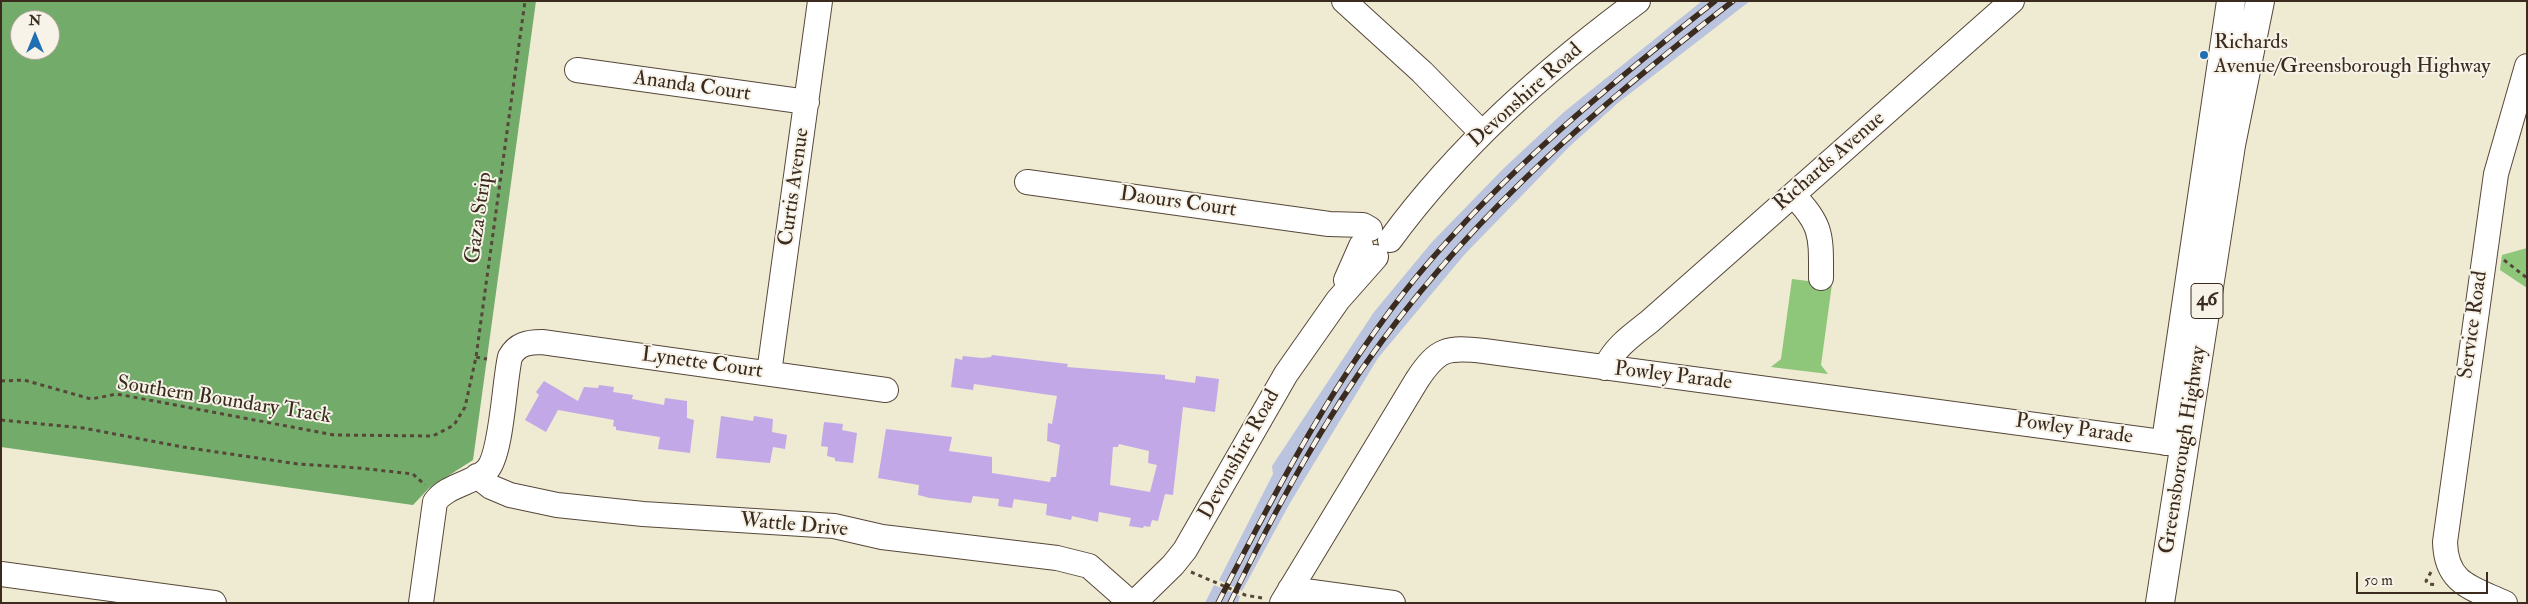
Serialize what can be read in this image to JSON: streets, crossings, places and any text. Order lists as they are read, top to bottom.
{
  "streets": {
    "highway": ["46", "Greensborough Highway"],
    "street": [
      "Ananda Court",
      "Devonshire Road",
      "Richards Avenue",
      "Curtis Avenue",
      "Daours Court",
      "Service Road",
      "Lynette Court",
      "Powley Parade",
      "Wattle Drive"
    ],
    "path": ["Gaza Strip", "Southern Boundary Track"]
  },
  "crossings": [
    ["Ananda Court", "Curtis Avenue"],
    ["Devonshire Road", "Daours Court"],
    ["Devonshire Road", "Wattle Drive"],
    ["Richards Avenue", "Powley Parade"],
    ["Curtis Avenue", "Lynette Court"],
    ["Gaza Strip", "Southern Boundary Track"],
    ["Lynette Court", "Wattle Drive"],
    ["Powley Parade", "Greensborough Highway"]
  ],
  "places": ["Richards Avenue/Greensborough Highway"],
  "scale_bar": "50 m",
  "north": "top"
}
